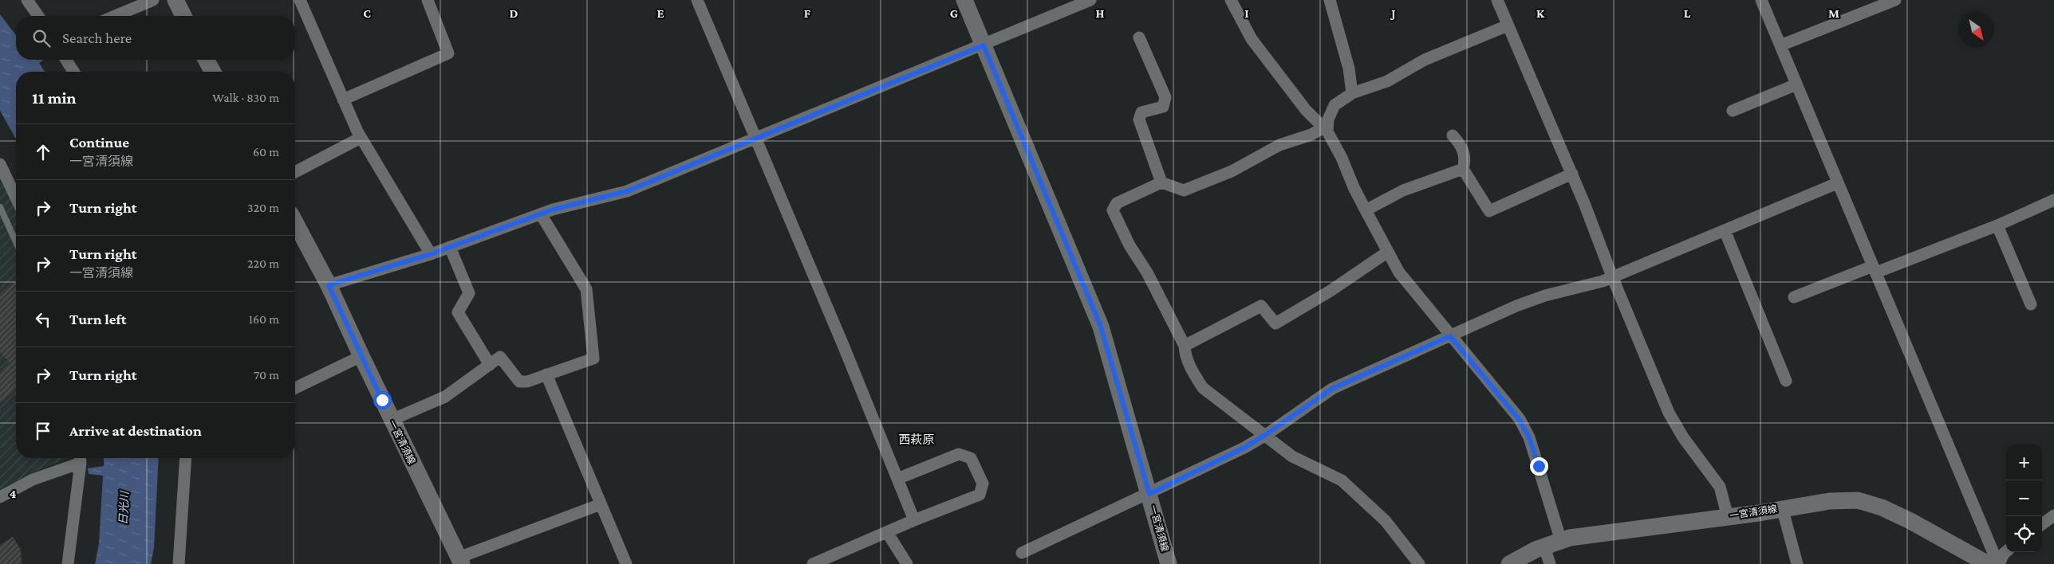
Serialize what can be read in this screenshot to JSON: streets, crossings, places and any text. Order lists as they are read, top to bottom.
{
  "streets": {
    "main road": ["一宮清須線"]
  },
  "districts": ["西萩原"],
  "water": ["日光川"],
  "north": "bottom right",
  "page": {
    "search": "Search here",
    "heading": ["11 min", "Walk · 830 m"],
    "list": [
      ["Continue", "一宮清須線", "60 m"],
      ["Turn right", "320 m"],
      ["Turn right", "一宮清須線", "220 m"],
      ["Turn left", "160 m"],
      ["Turn right", "70 m"],
      "Arrive at destination"
    ],
    "map_buttons": ["+", "−"]
  },
  "grid": {
    "columns": [
      "C",
      "D",
      "E",
      "F",
      "G",
      "H",
      "I",
      "J",
      "K",
      "L",
      "M"
    ],
    "rows": ["4"]
  }
}
